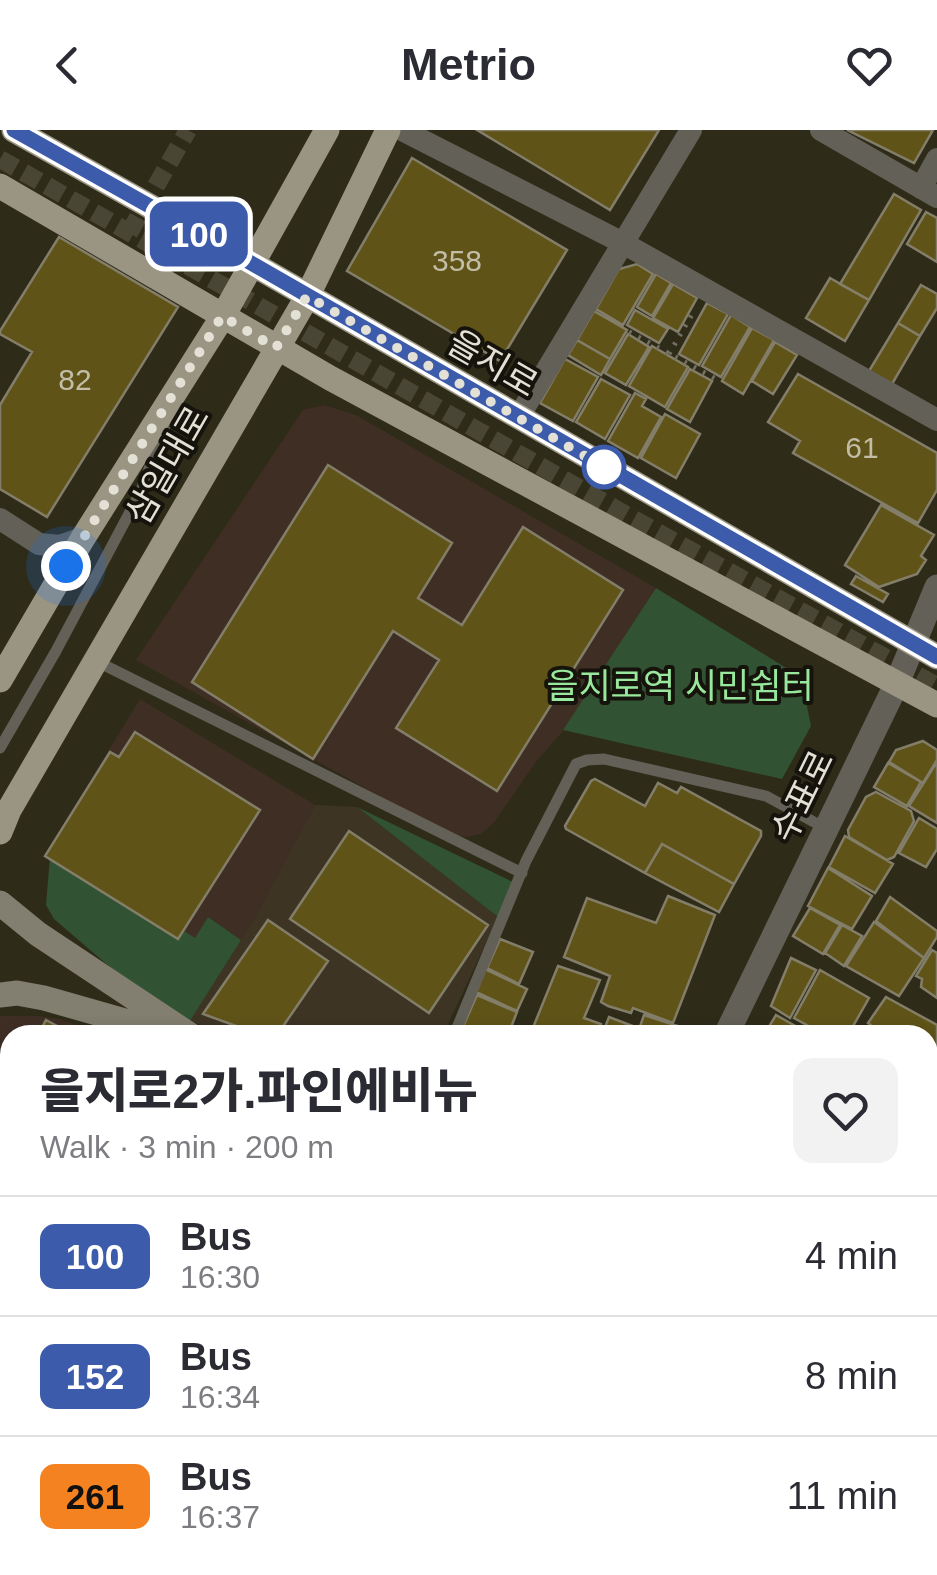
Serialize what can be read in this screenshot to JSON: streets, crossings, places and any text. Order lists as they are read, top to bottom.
{
  "streets": {
    "main road": ["을지로", "삼일대로"],
    "street": ["수표로"]
  },
  "crossings": [
    ["을지로", "삼일대로"],
    ["을지로", "수표로"]
  ],
  "parks": ["을지로역 시민쉼터"],
  "lines": ["bus line 100"],
  "house_numbers": ["358", "82", "61"],
  "page": {
    "header": "Metrio",
    "on_map": "100",
    "heading": ["을지로2가.파인에비뉴", "Walk · 3 min · 200 m"],
    "list": [
      {
        "mark": "100",
        "name": "Bus",
        "note": "16:30",
        "value": "4 min"
      },
      {
        "mark": "152",
        "name": "Bus",
        "note": "16:34",
        "value": "8 min"
      },
      {
        "mark": "261",
        "name": "Bus",
        "note": "16:37",
        "value": "11 min"
      }
    ]
  }
}
